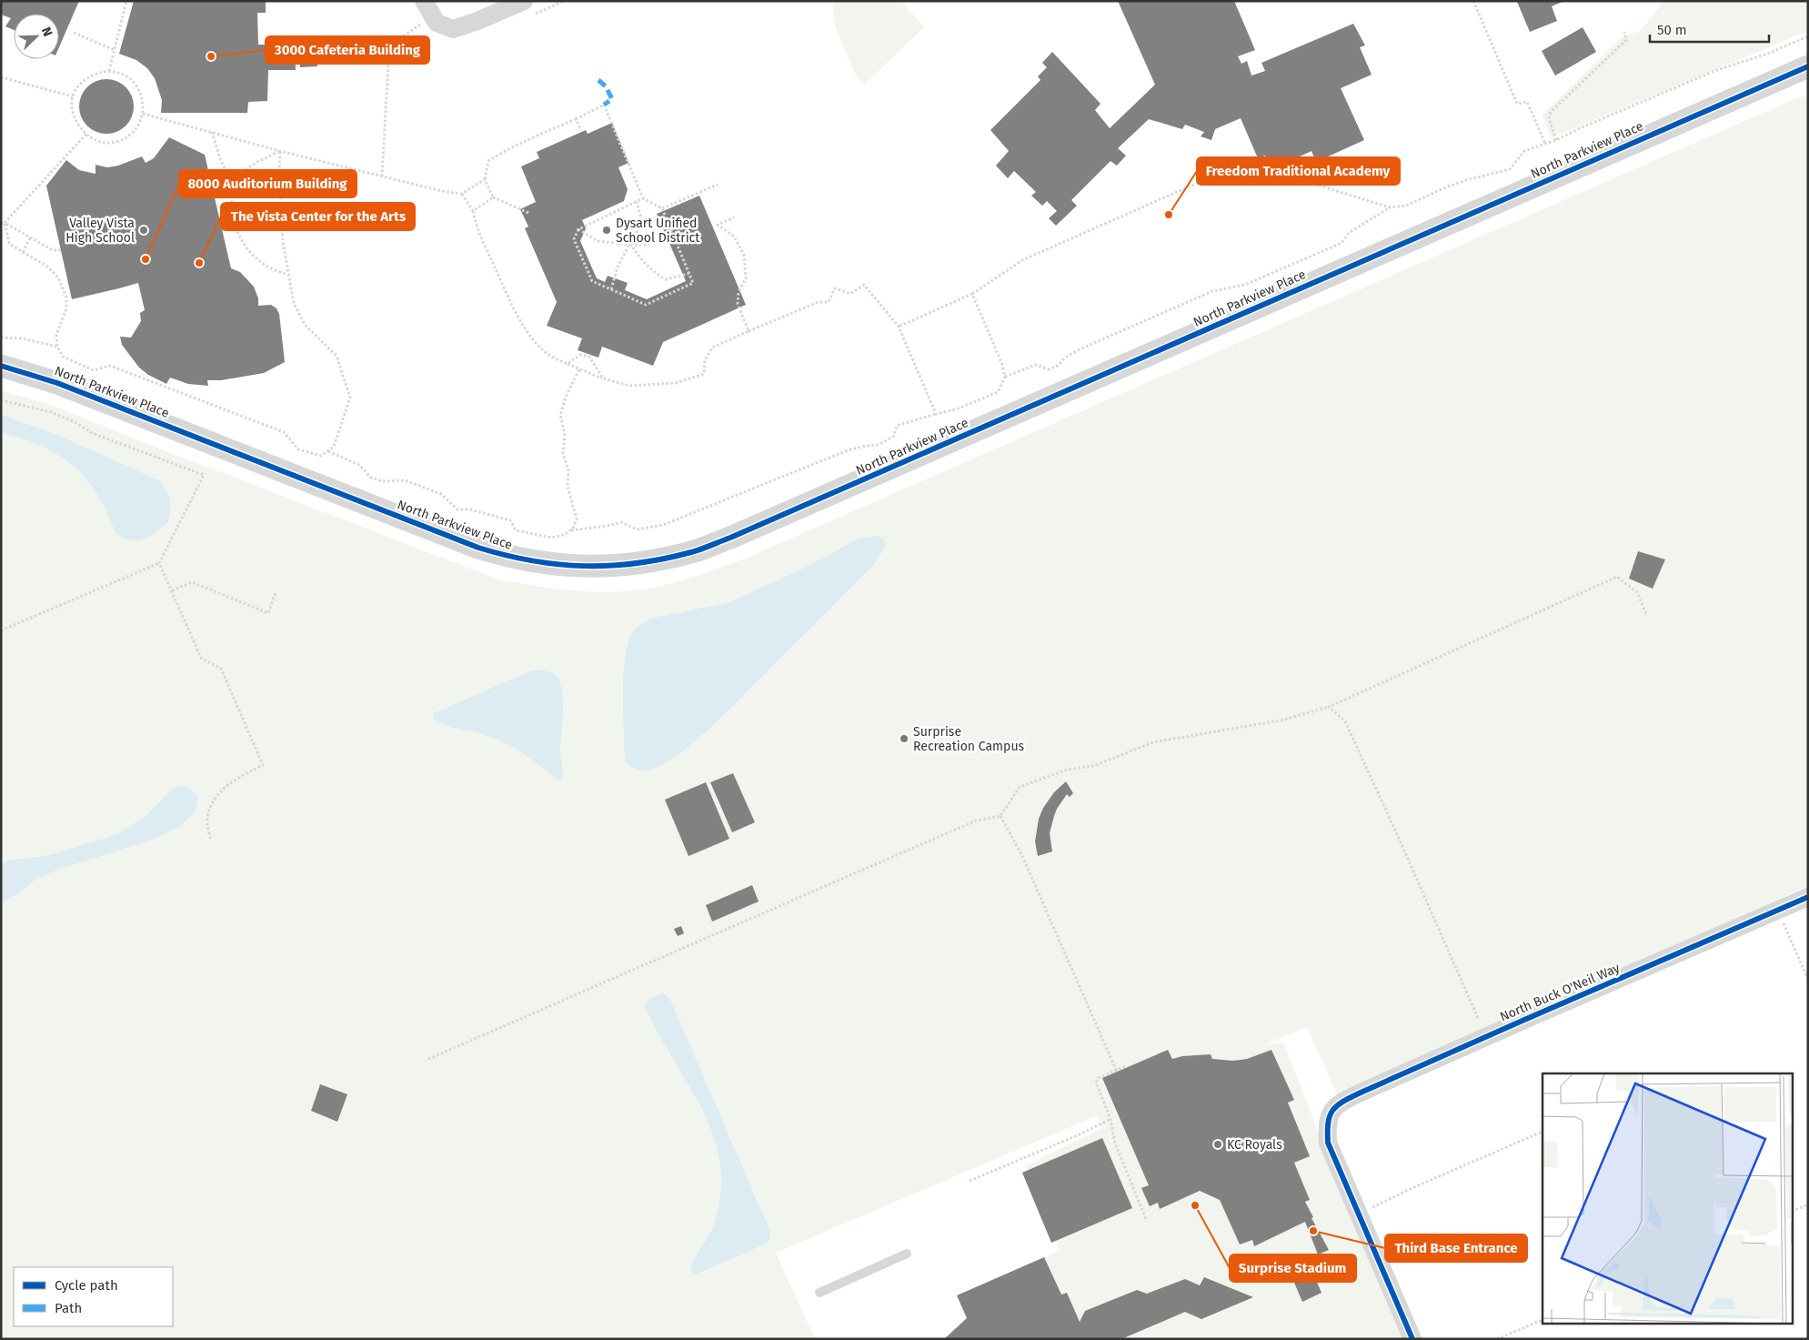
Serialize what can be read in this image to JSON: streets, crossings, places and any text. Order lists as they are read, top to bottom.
{
  "streets": {
    "street": ["North Parkview Place", "North Buck O'Neil Way"]
  },
  "places": [
    "3000 Cafeteria Building",
    "Freedom Traditional Academy",
    "Valley Vista High School",
    "Dysart Unified School District",
    "8000 Auditorium Building",
    "The Vista Center for the Arts",
    "Surprise Recreation Campus",
    "KC Royals",
    "Surprise Stadium",
    "Third Base Entrance"
  ],
  "legend": ["Cycle path", "Path"],
  "scale_bar": "50 m",
  "north": "top right"
}
